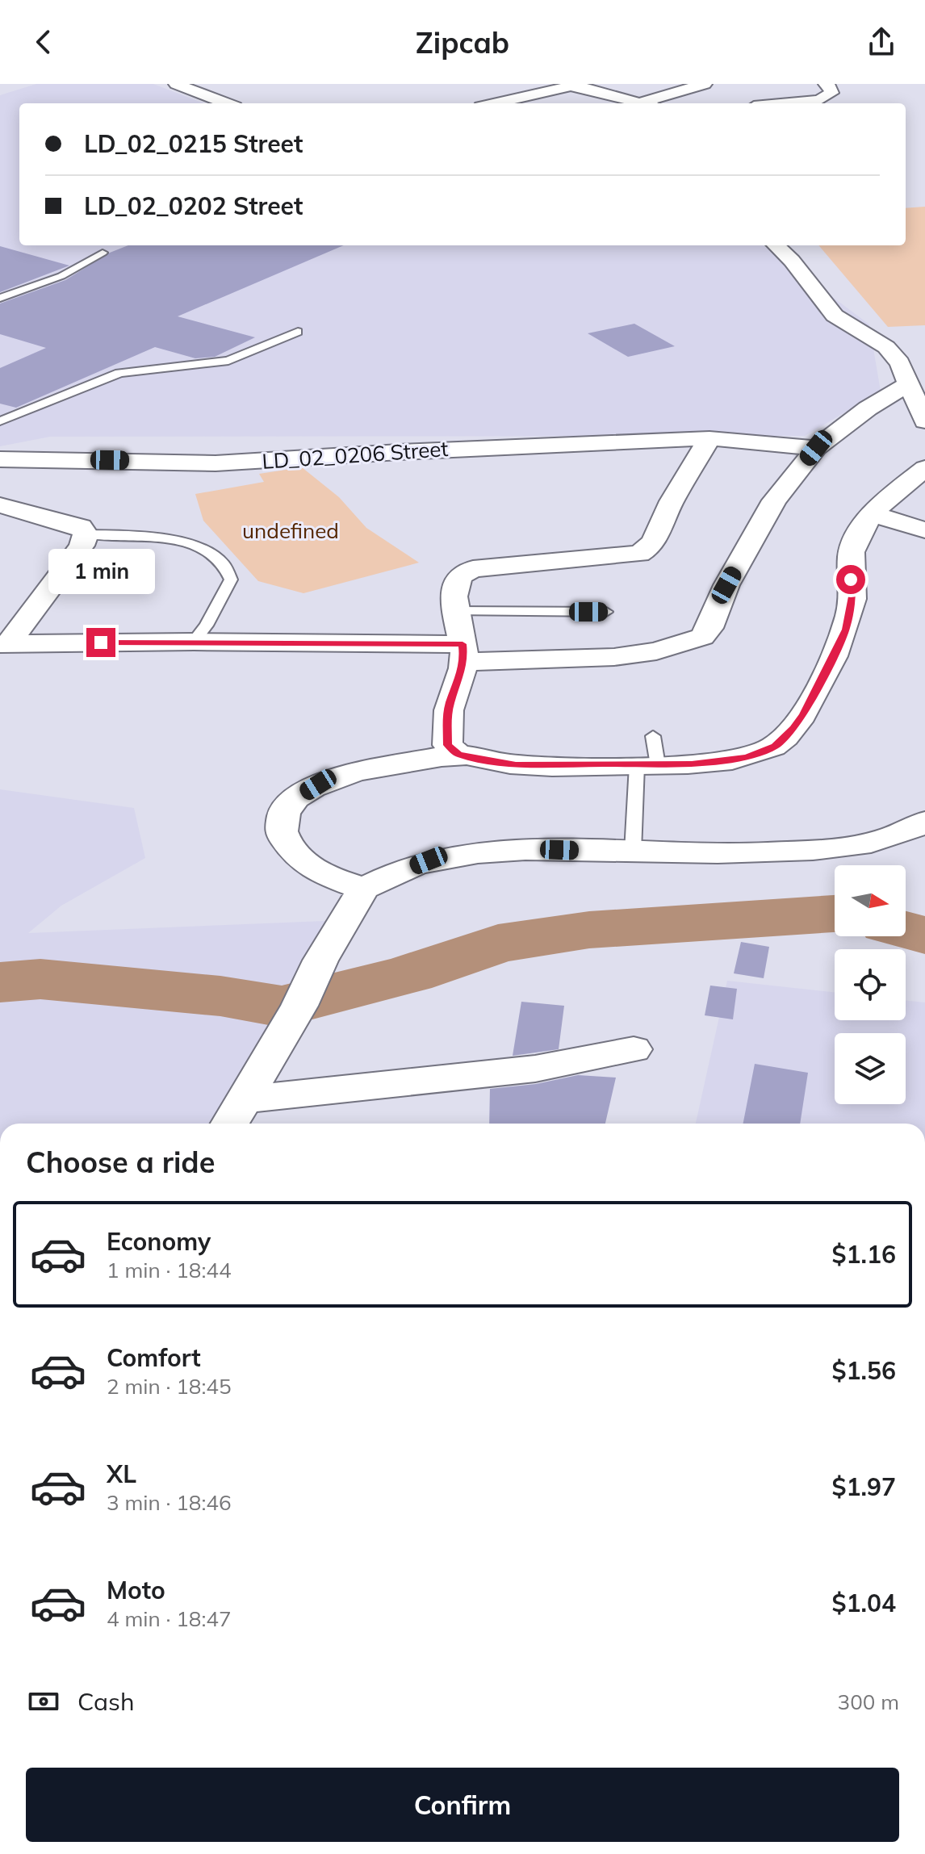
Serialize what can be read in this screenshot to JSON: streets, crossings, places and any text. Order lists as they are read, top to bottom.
{
  "streets": {
    "street": ["LD_02_0206 Street"]
  },
  "parks": ["undefined"],
  "north": "right",
  "page": {
    "header": "Zipcab",
    "banner": ["LD_02_0215 Street", "LD_02_0202 Street"],
    "bubble": "1 min",
    "heading": "Choose a ride",
    "list": [
      {
        "name": "Economy",
        "note": "1 min · 18:44",
        "value": "$1.16"
      },
      {
        "name": "Comfort",
        "note": "2 min · 18:45",
        "value": "$1.56"
      },
      {
        "name": "XL",
        "note": "3 min · 18:46",
        "value": "$1.97"
      },
      {
        "name": "Moto",
        "note": "4 min · 18:47",
        "value": "$1.04"
      }
    ],
    "pay": ["Cash", "300 m"],
    "buttons": "Confirm"
  }
}
